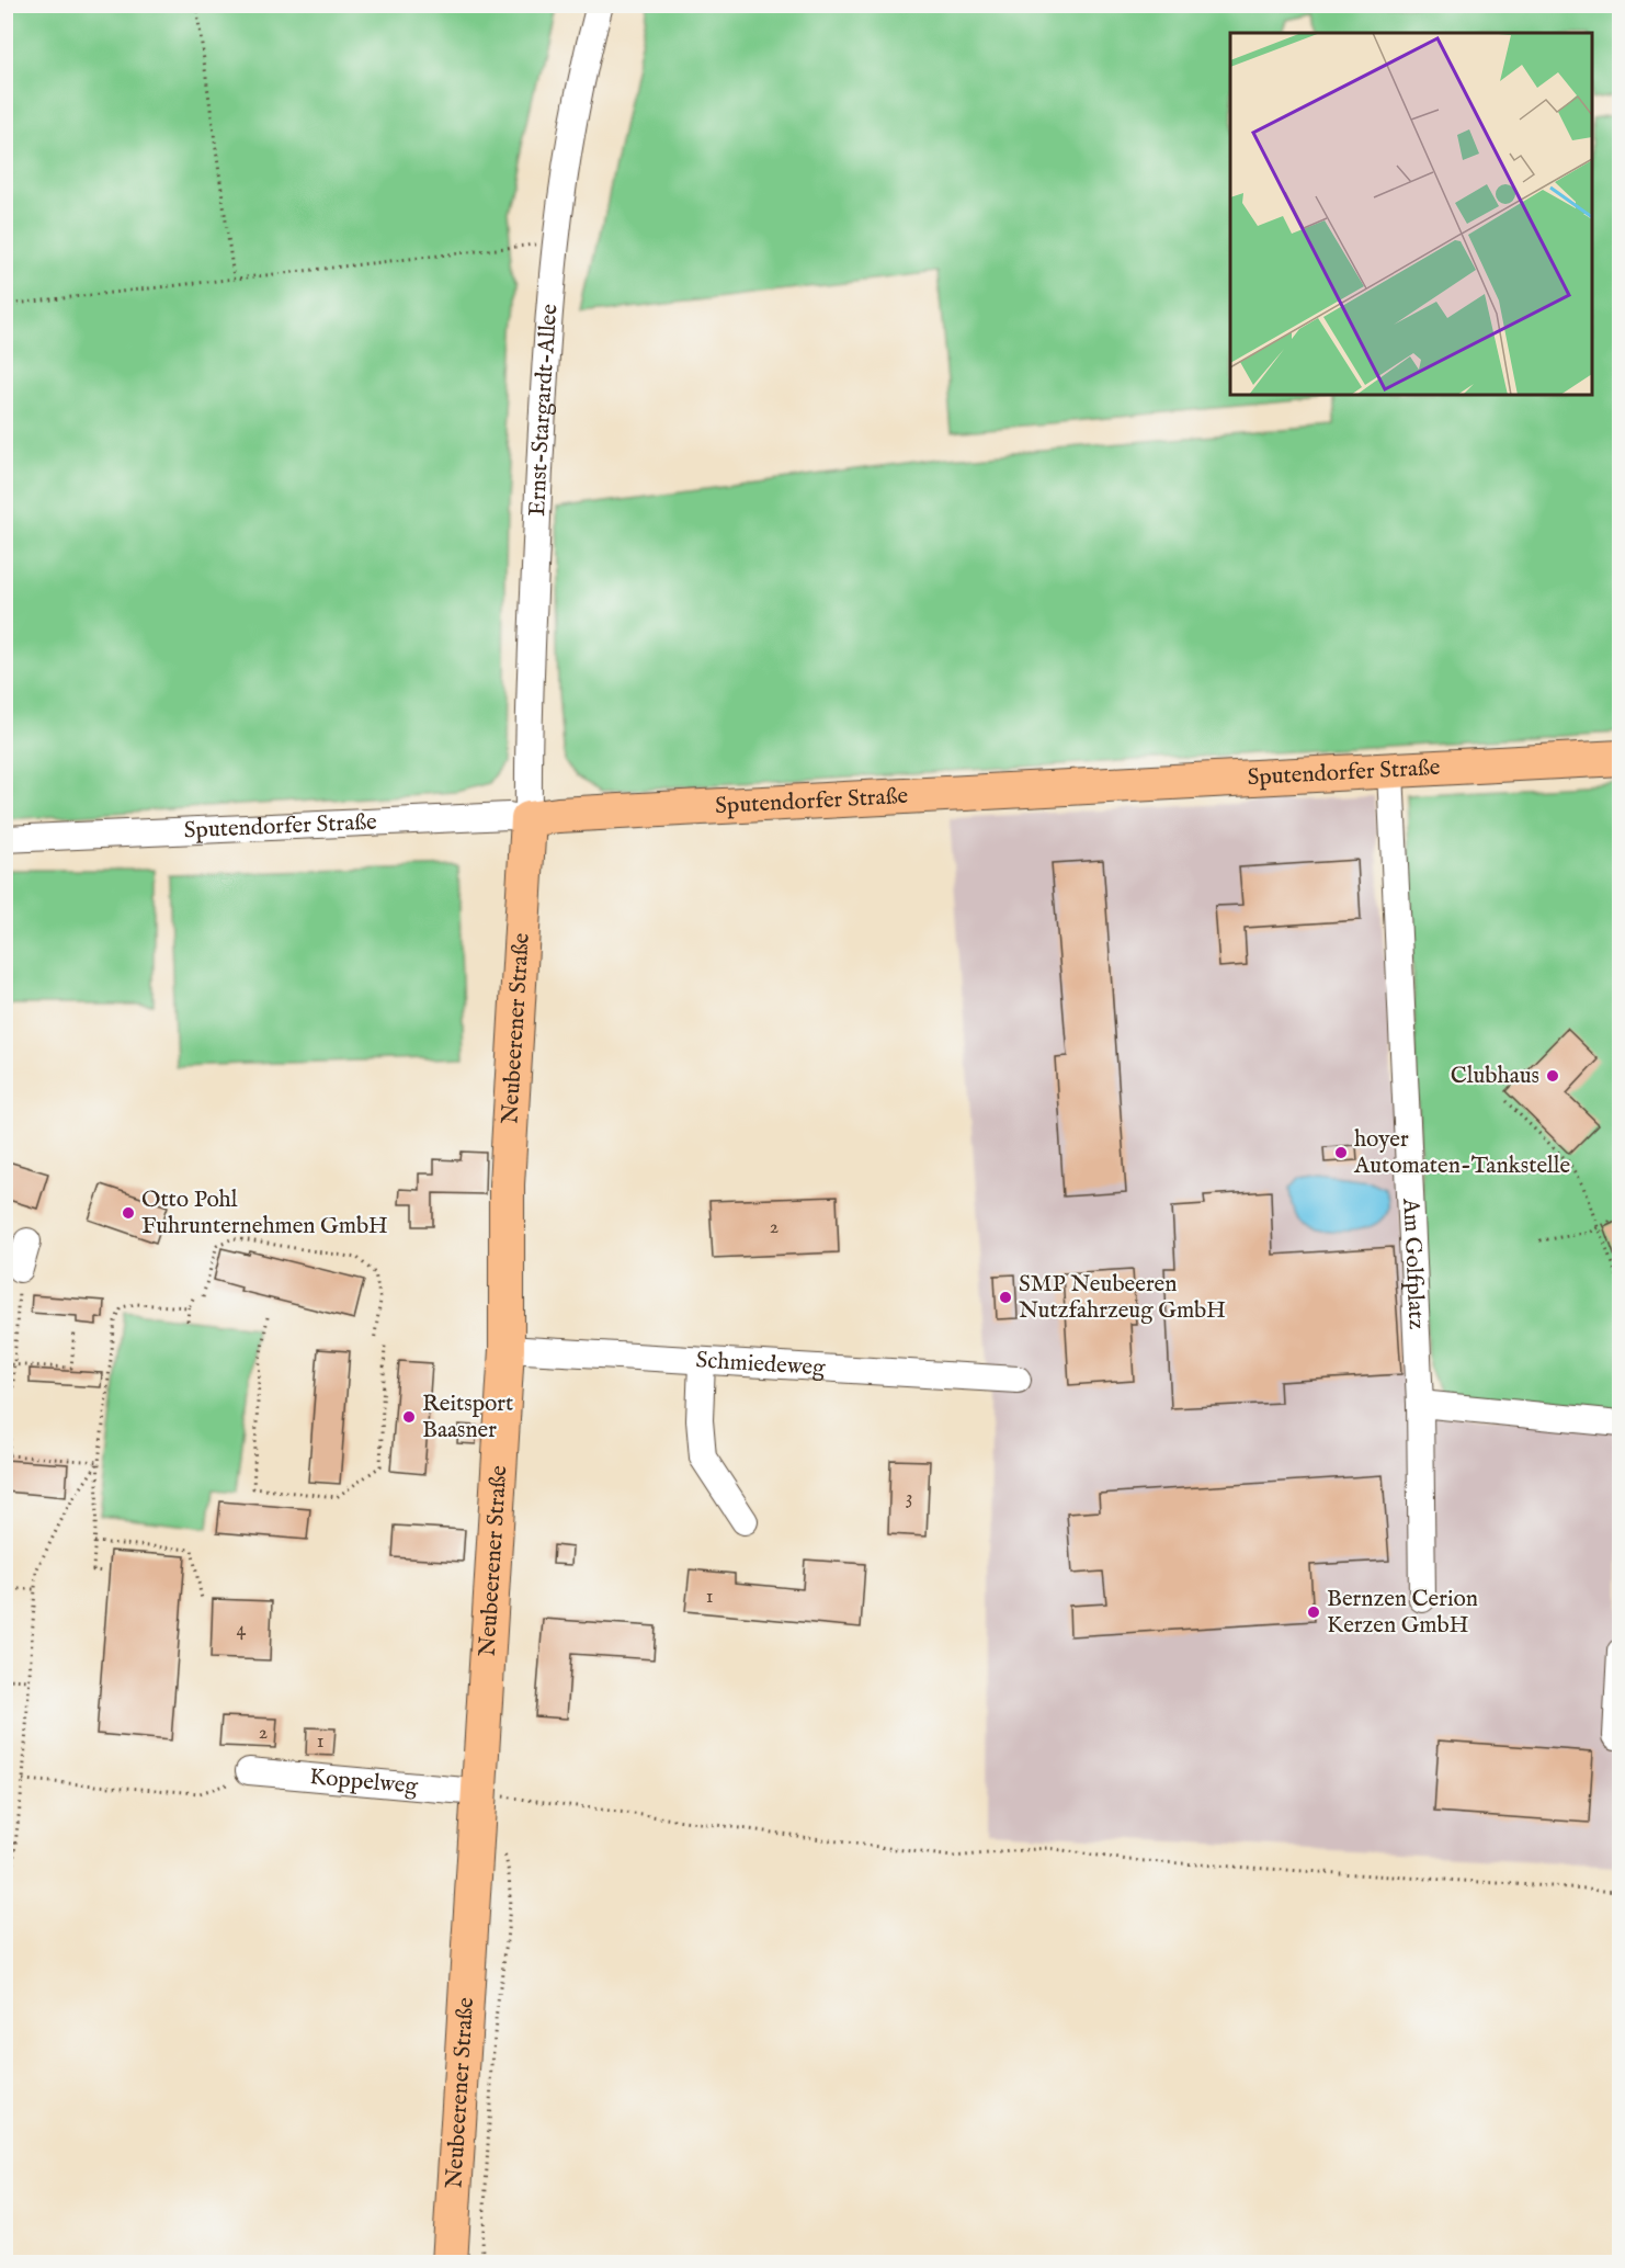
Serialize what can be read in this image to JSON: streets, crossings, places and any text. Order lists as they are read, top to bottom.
{
  "streets": {
    "main road": ["Sputendorfer Straße", "Neubeerener Straße"],
    "street": [
      "Ernst-Stargardt-Allee",
      "Am Golfplatz",
      "Schmiedeweg",
      "Koppelweg"
    ]
  },
  "crossings": [
    ["Ernst-Stargardt-Allee", "Sputendorfer Straße"],
    ["Ernst-Stargardt-Allee", "Neubeerener Straße"],
    ["Sputendorfer Straße", "Neubeerener Straße"],
    ["Sputendorfer Straße", "Am Golfplatz"],
    ["Neubeerener Straße", "Schmiedeweg"],
    ["Neubeerener Straße", "Koppelweg"]
  ],
  "places": [
    "Clubhaus",
    "hoyer Automaten-Tankstelle",
    "Otto Pohl Fuhrunternehmen GmbH",
    "SMP Neubeeren Nutzfahrzeug GmbH",
    "Reitsport Baasner",
    "Bernzen Cerion Kerzen GmbH"
  ],
  "house_numbers": [
    "2",
    "3",
    "1",
    "4",
    "2",
    "1"
  ]
}
